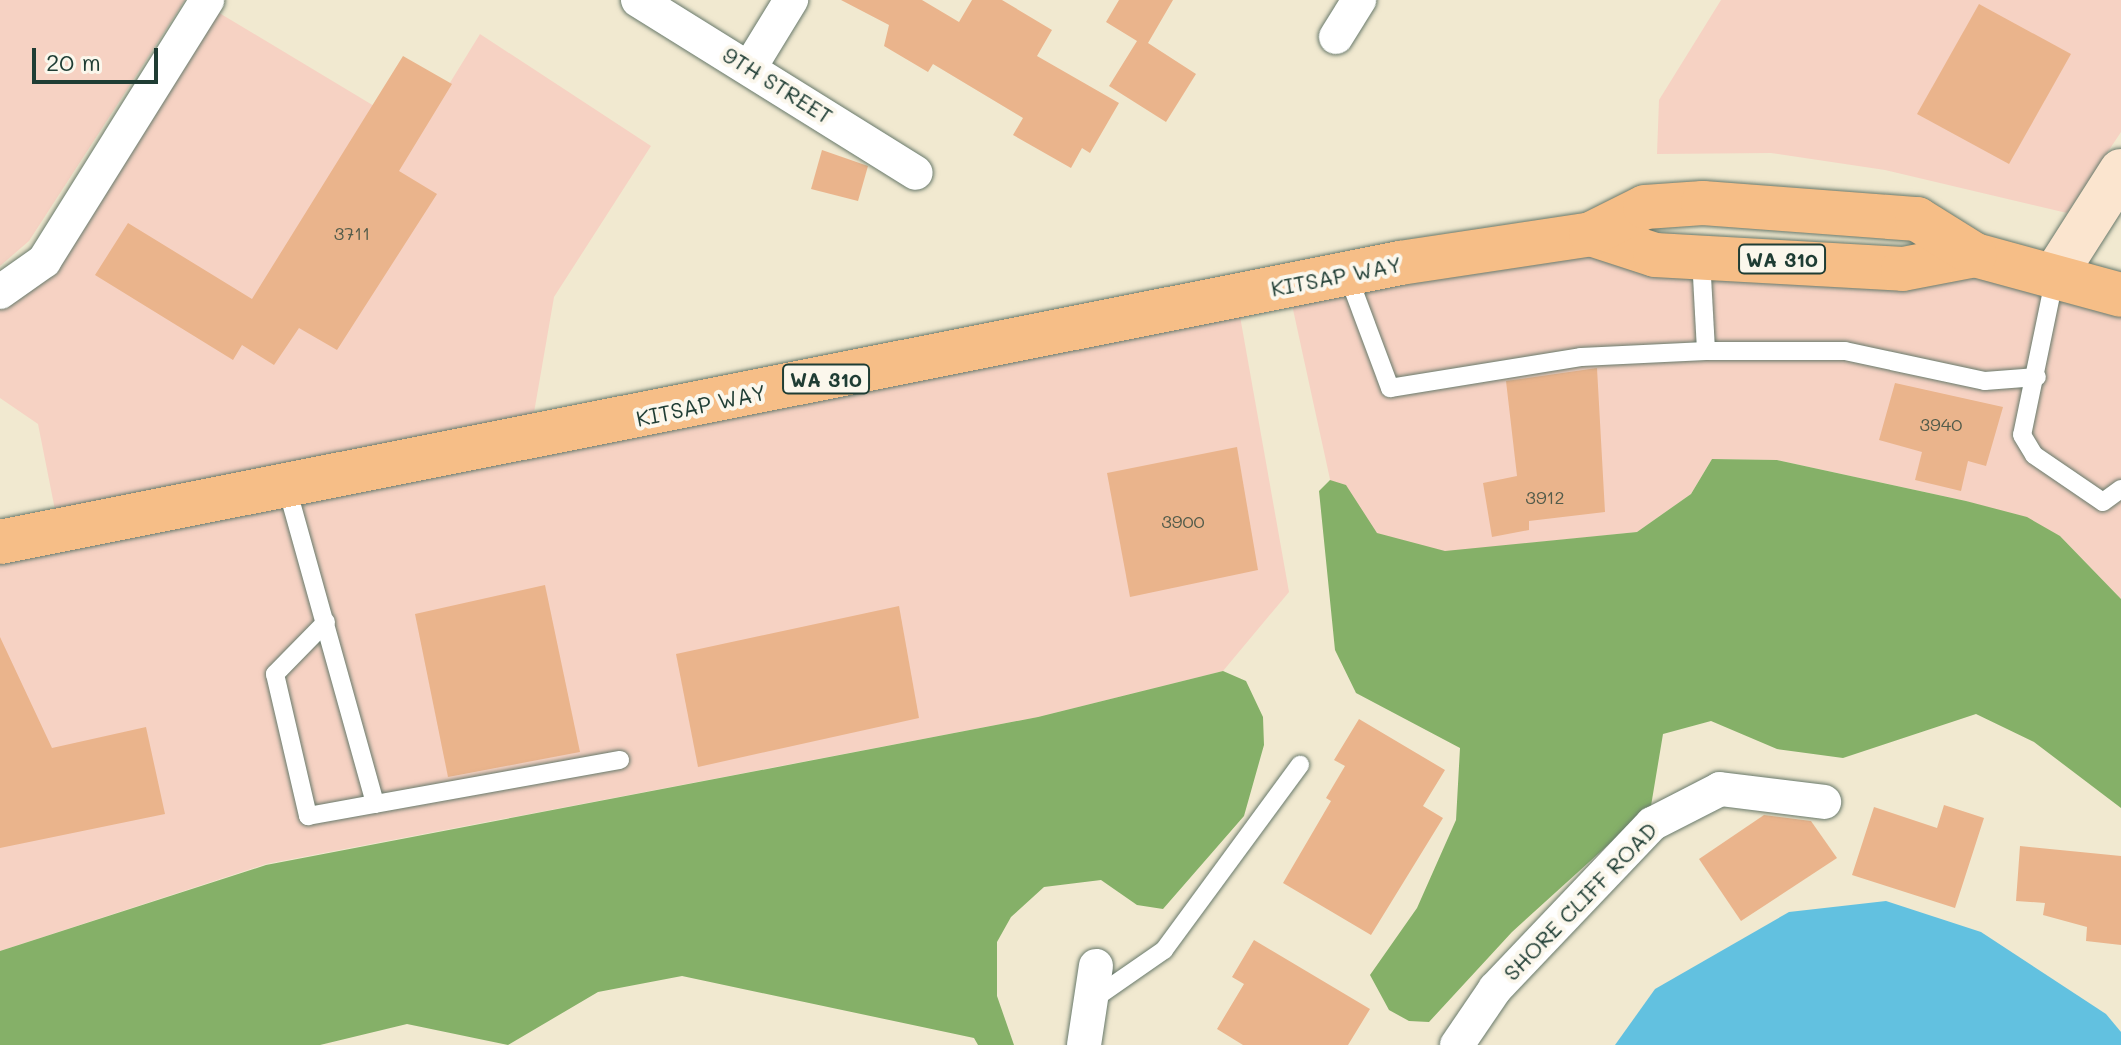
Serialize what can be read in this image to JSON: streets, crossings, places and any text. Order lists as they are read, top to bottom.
{
  "streets": {
    "main road": ["WA 310", "KITSAP WAY"],
    "street": ["9TH STREET", "SHORE CLIFF ROAD"]
  },
  "house_numbers": [
    "3711",
    "3940",
    "3912",
    "3900"
  ],
  "scale_bar": "20 m"
}
